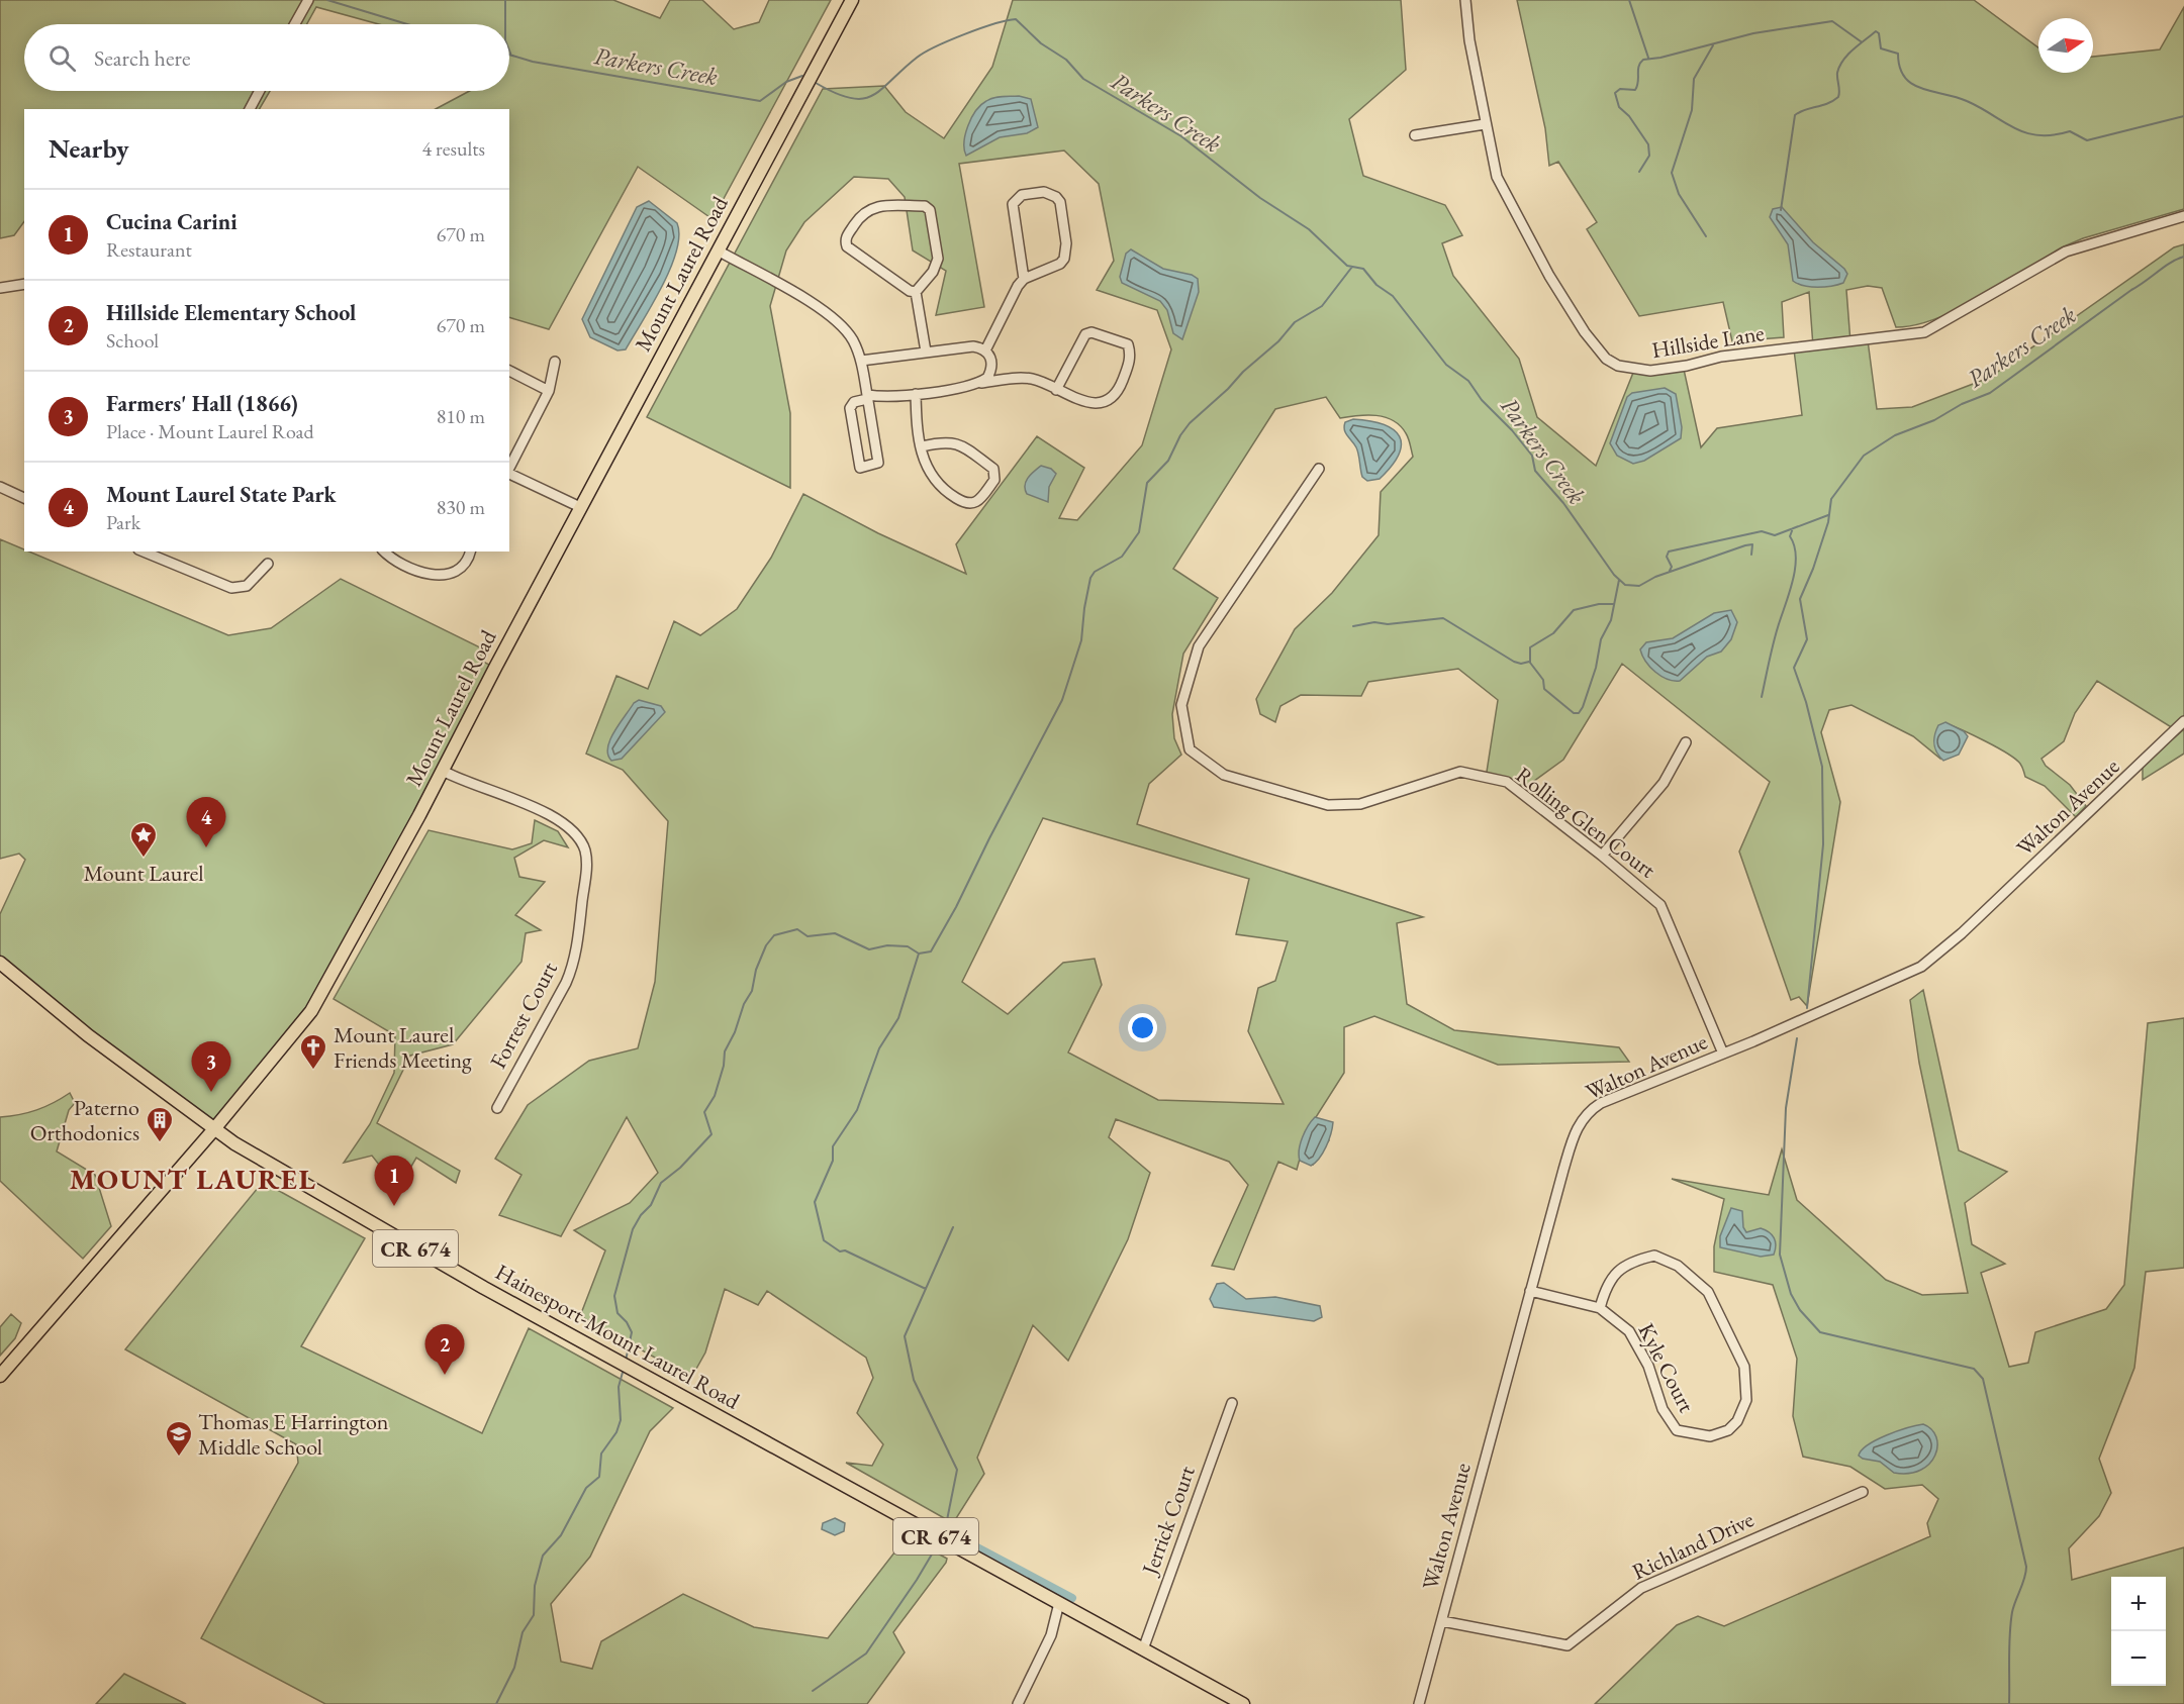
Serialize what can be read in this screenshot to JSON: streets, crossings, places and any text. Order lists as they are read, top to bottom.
{
  "streets": {
    "main road": ["Mount Laurel Road", "CR 674", "Hainesport-Mount Laurel Road"],
    "street": [
      "Hillside Lane",
      "Walton Avenue",
      "Rolling Glen Court",
      "Forrest Court",
      "Kyle Court",
      "Jerrick Court",
      "Richland Drive"
    ]
  },
  "crossings": [
    ["Mount Laurel Road", "Forrest Court"],
    ["Mount Laurel Road", "Hainesport-Mount Laurel Road"],
    ["Walton Avenue", "Rolling Glen Court"],
    ["Walton Avenue", "Kyle Court"],
    ["Walton Avenue", "Richland Drive"],
    ["Hainesport-Mount Laurel Road", "Jerrick Court"]
  ],
  "districts": ["MOUNT LAUREL"],
  "water": ["Parkers Creek"],
  "places": {
    "place": ["Mount Laurel"],
    "church": ["Mount Laurel Friends Meeting"],
    "building": ["Paterno Orthodonics"],
    "school or university": ["Thomas E Harrington Middle School"]
  },
  "north": "right",
  "page": {
    "search": "Search here",
    "heading": ["Nearby", "4 results"],
    "list": [
      {
        "mark": "1",
        "name": "Cucina Carini",
        "note": "Restaurant",
        "value": "670 m"
      },
      {
        "mark": "2",
        "name": "Hillside Elementary School",
        "note": "School",
        "value": "670 m"
      },
      {
        "mark": "3",
        "name": "Farmers' Hall (1866)",
        "note": "Place · Mount Laurel Road",
        "value": "810 m"
      },
      {
        "mark": "4",
        "name": "Mount Laurel State Park",
        "note": "Park",
        "value": "830 m"
      }
    ],
    "pins": [
      "4",
      "3",
      "1",
      "2"
    ],
    "map_buttons": ["+", "−"]
  }
}
